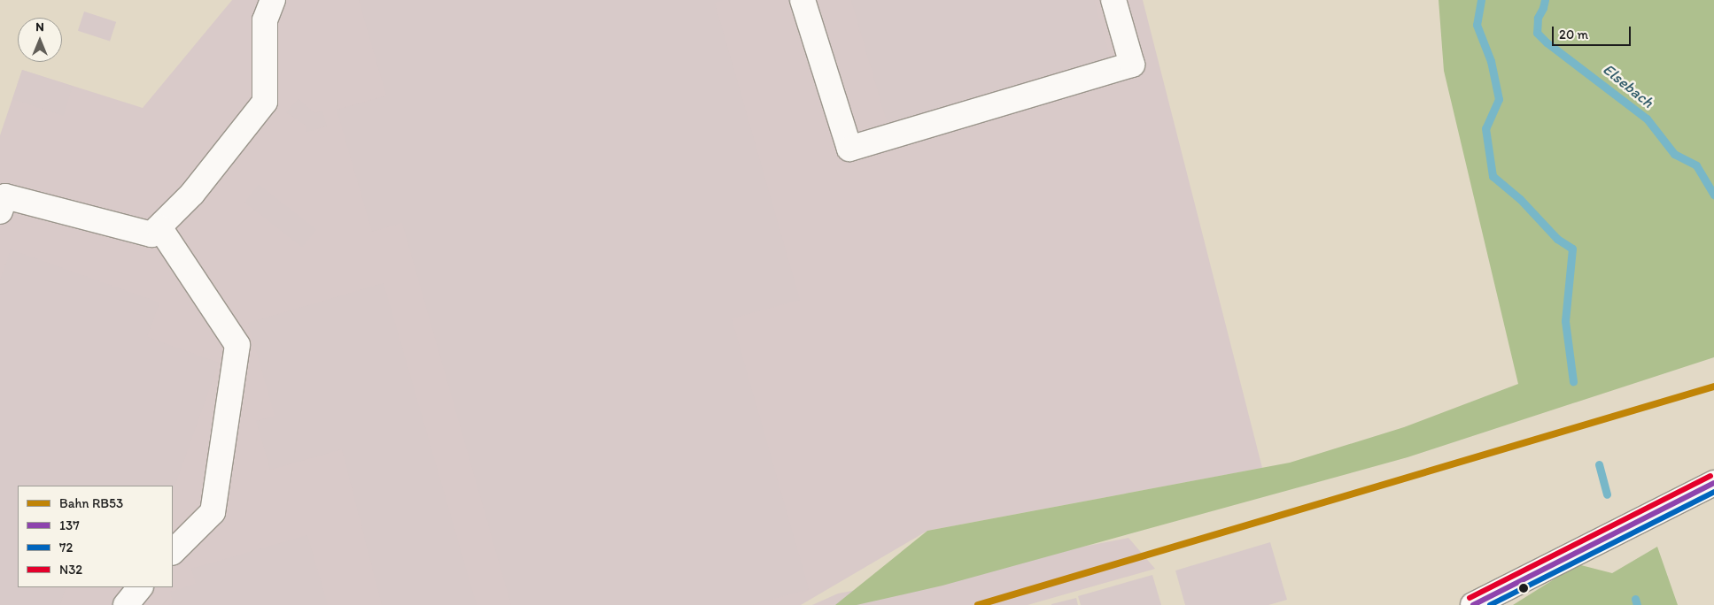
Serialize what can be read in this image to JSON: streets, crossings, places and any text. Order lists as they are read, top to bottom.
{
  "water": ["Elsebach"],
  "lines": [
    "rail line RB53",
    "transit line N32",
    "transit line 137",
    "transit line 72"
  ],
  "legend": [
    "Bahn RB53",
    "137",
    "72",
    "N32"
  ],
  "scale_bar": "20 m",
  "north": "top"
}
